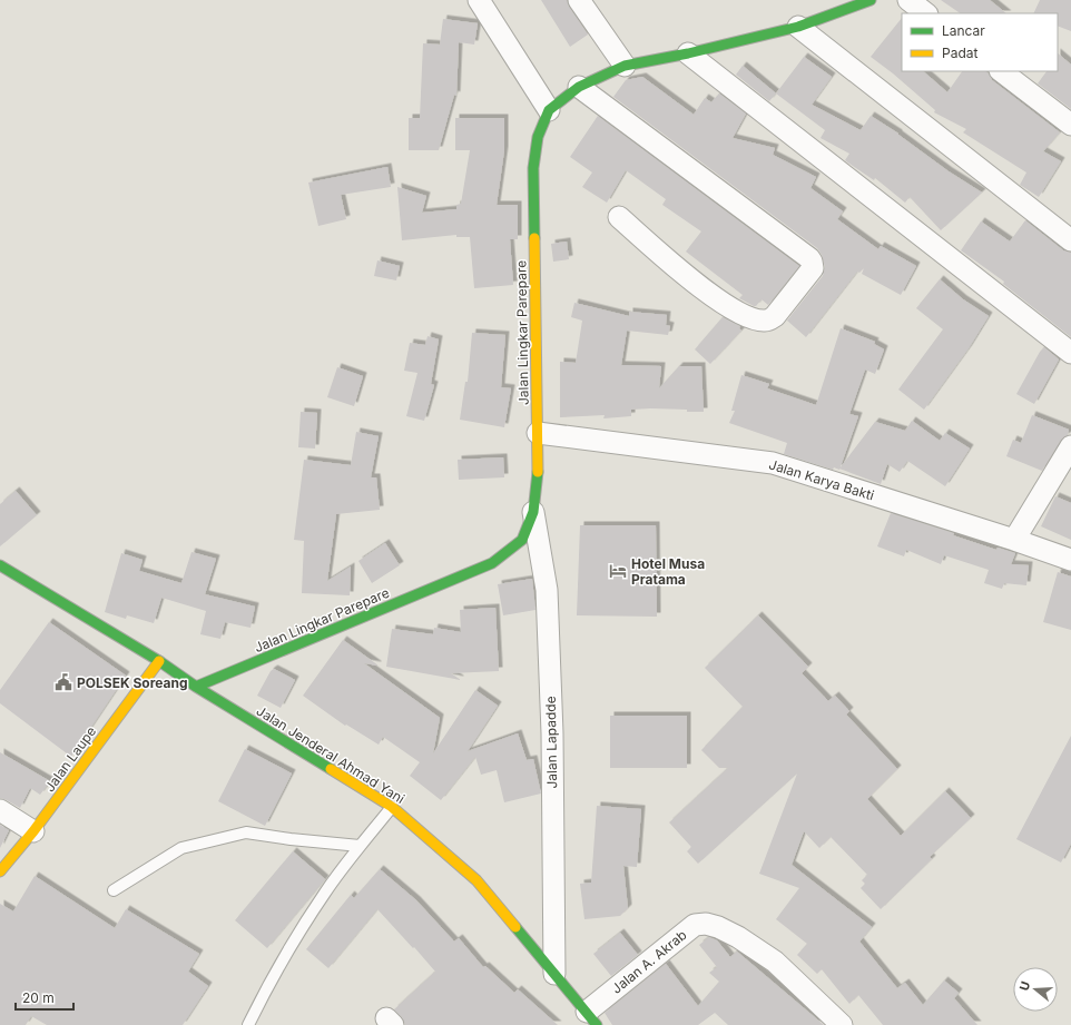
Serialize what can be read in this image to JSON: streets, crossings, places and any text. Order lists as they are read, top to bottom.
{
  "streets": {
    "main road": ["Jalan Lingkar Parepare", "Jalan Jenderal Ahmad Yani", "Jalan Laupe"],
    "street": ["Jalan Karya Bakti", "Jalan Lapadde", "Jalan A. Akrab"]
  },
  "crossings": [
    ["Jalan Lingkar Parepare", "Jalan Karya Bakti"],
    ["Jalan Lingkar Parepare", "Jalan Lapadde"],
    ["Jalan Lingkar Parepare", "Jalan Jenderal Ahmad Yani"],
    ["Jalan Lapadde", "Jalan Jenderal Ahmad Yani"],
    ["Jalan Jenderal Ahmad Yani", "Jalan Laupe"],
    ["Jalan Jenderal Ahmad Yani", "Jalan A. Akrab"]
  ],
  "places": {
    "hotel": ["Hotel Musa Pratama"],
    "public building": ["POLSEK Soreang"]
  },
  "legend": ["Lancar", "Padat"],
  "scale_bar": "20 m",
  "north": "left"
}
